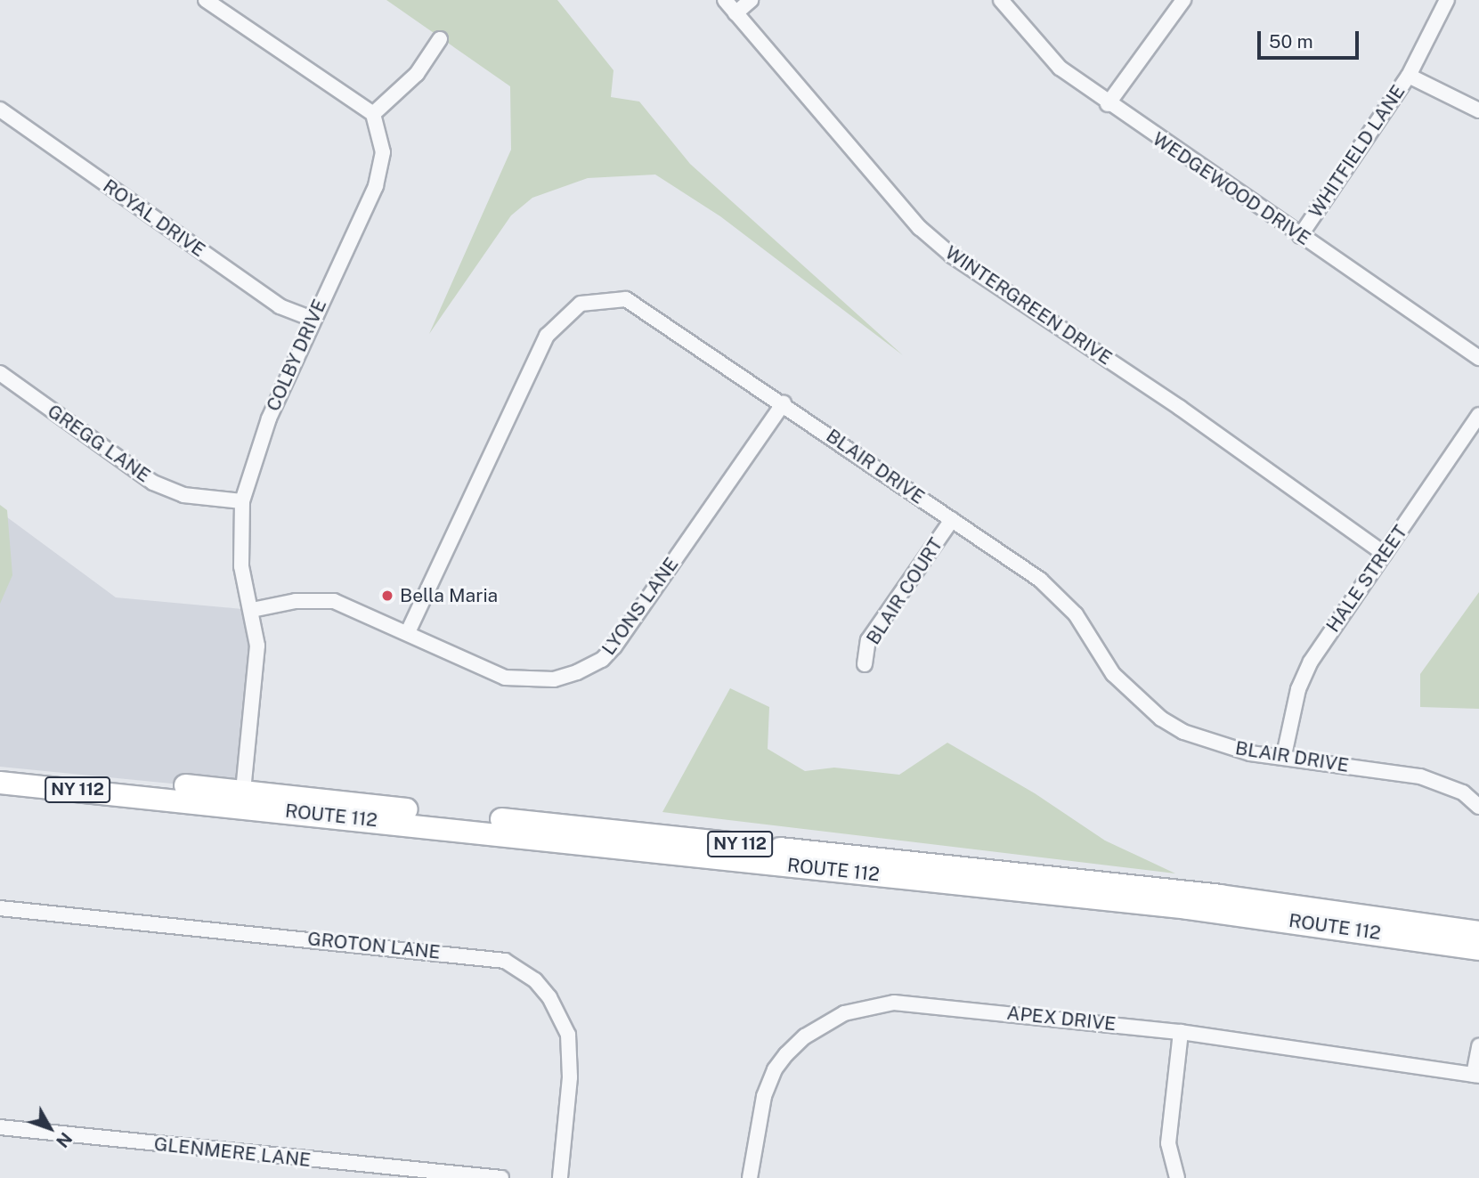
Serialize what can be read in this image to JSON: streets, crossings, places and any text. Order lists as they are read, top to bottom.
{
  "streets": {
    "main road": ["NY 112", "ROUTE 112"],
    "street": [
      "WHITFIELD LANE",
      "WEDGEWOOD DRIVE",
      "ROYAL DRIVE",
      "WINTERGREEN DRIVE",
      "COLBY DRIVE",
      "GREGG LANE",
      "BLAIR DRIVE",
      "HALE STREET",
      "BLAIR COURT",
      "LYONS LANE",
      "GROTON LANE",
      "APEX DRIVE",
      "GLENMERE LANE"
    ]
  },
  "crossings": [
    ["WHITFIELD LANE", "WEDGEWOOD DRIVE"],
    ["ROYAL DRIVE", "COLBY DRIVE"],
    ["WINTERGREEN DRIVE", "HALE STREET"],
    ["COLBY DRIVE", "GREGG LANE"],
    ["COLBY DRIVE", "LYONS LANE"],
    ["COLBY DRIVE", "ROUTE 112"],
    ["BLAIR DRIVE", "HALE STREET"],
    ["BLAIR DRIVE", "BLAIR COURT"],
    ["BLAIR DRIVE", "LYONS LANE"]
  ],
  "places": ["Bella Maria"],
  "scale_bar": "50 m",
  "north": "bottom right"
}
